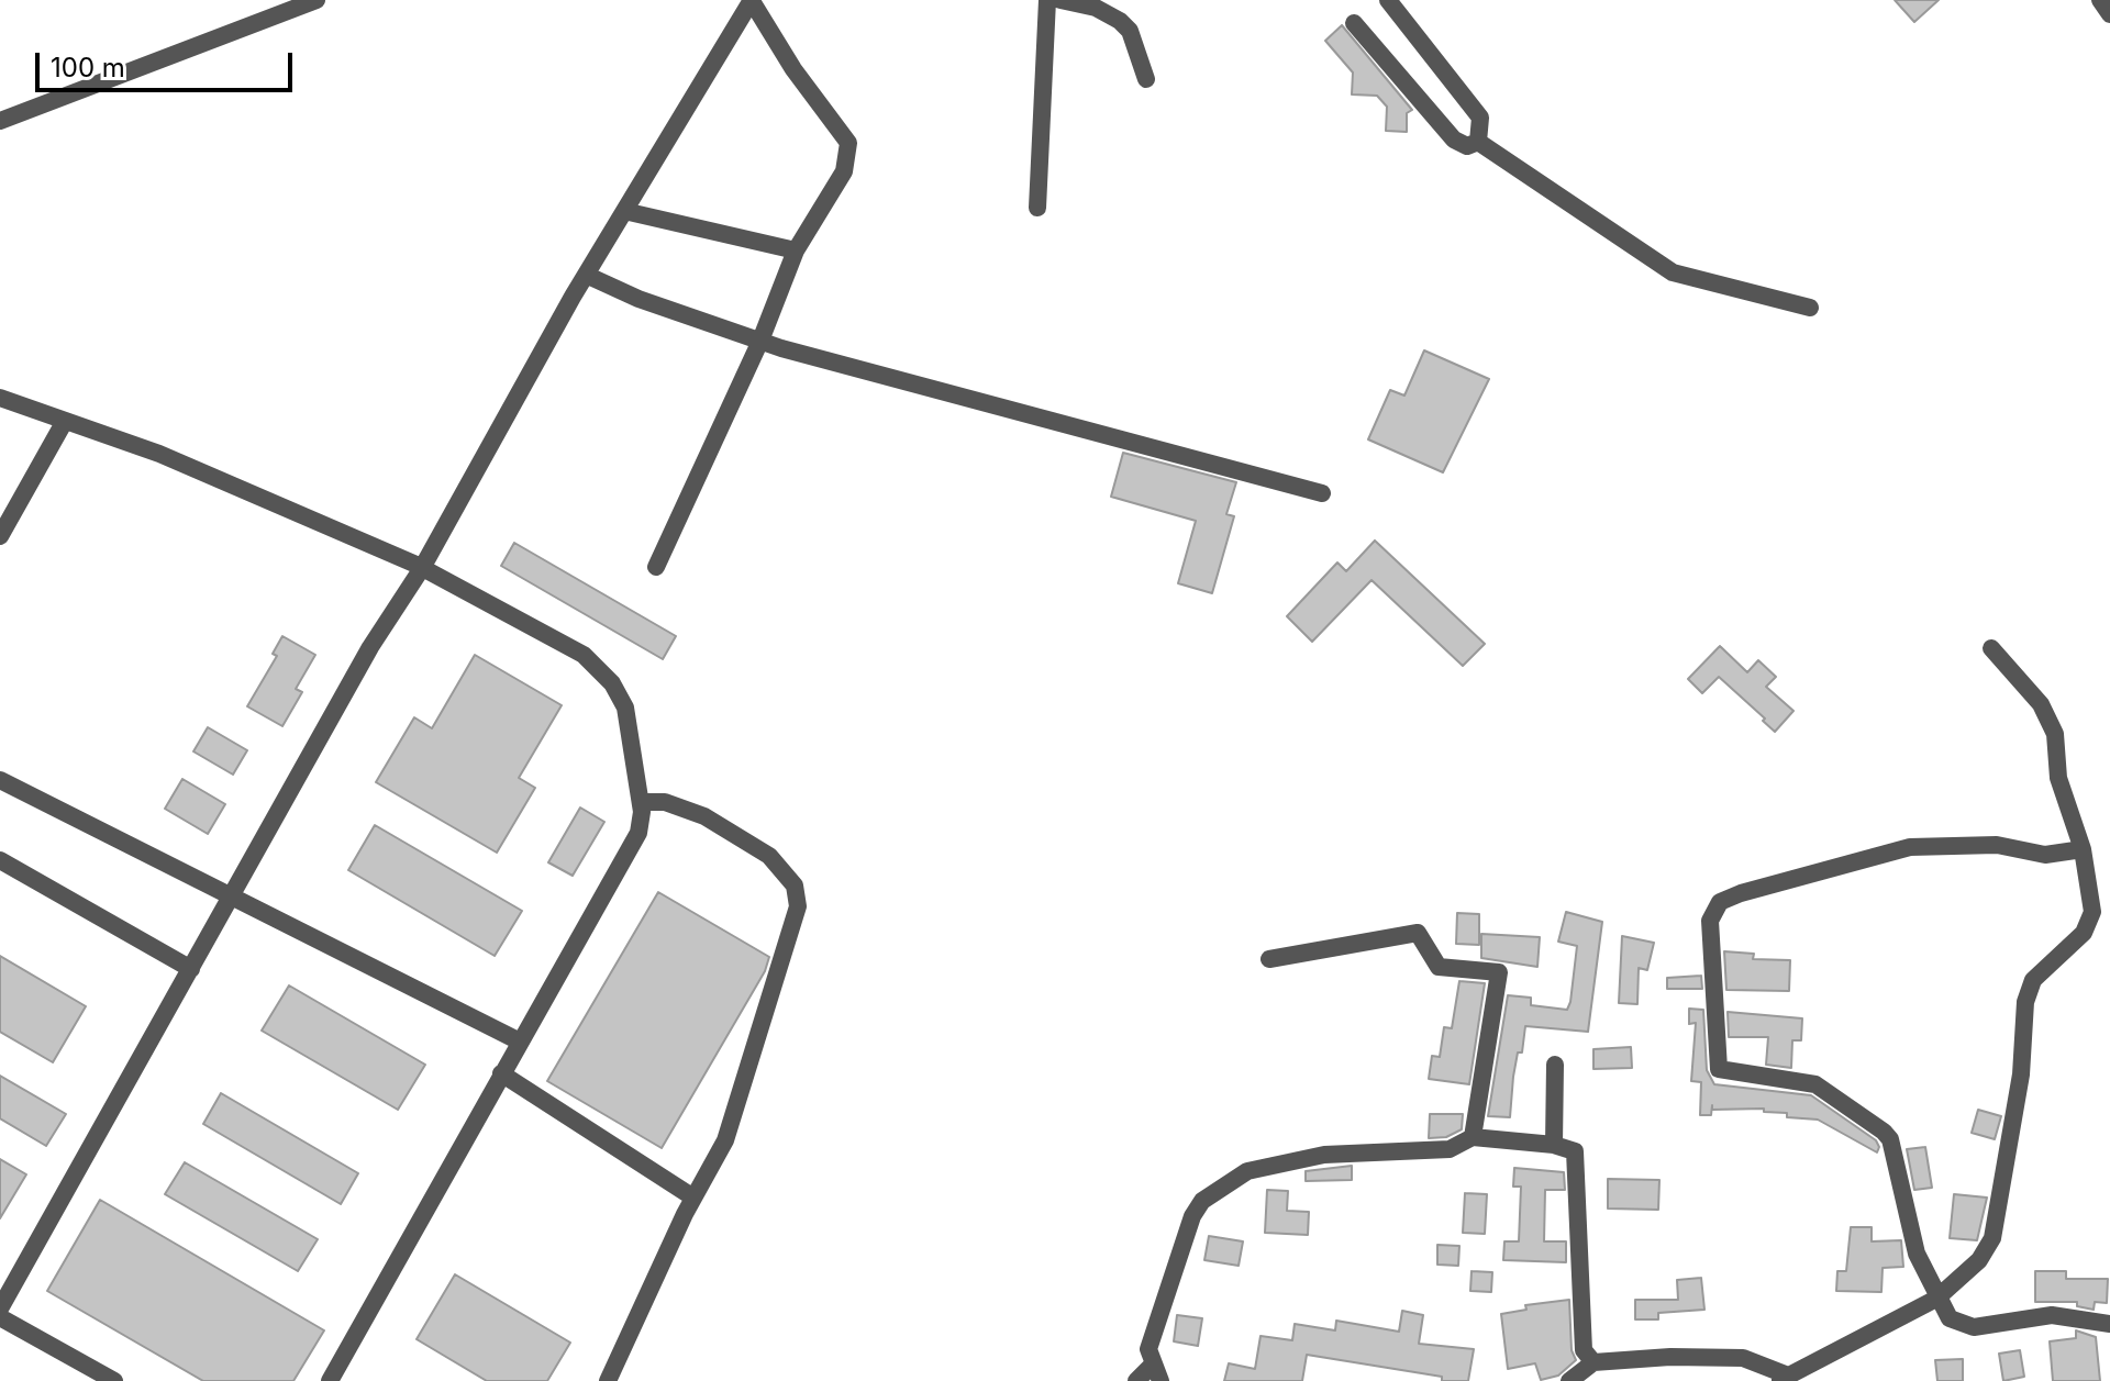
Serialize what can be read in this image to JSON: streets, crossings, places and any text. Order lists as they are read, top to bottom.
{
  "scale_bar": "100 m"
}
